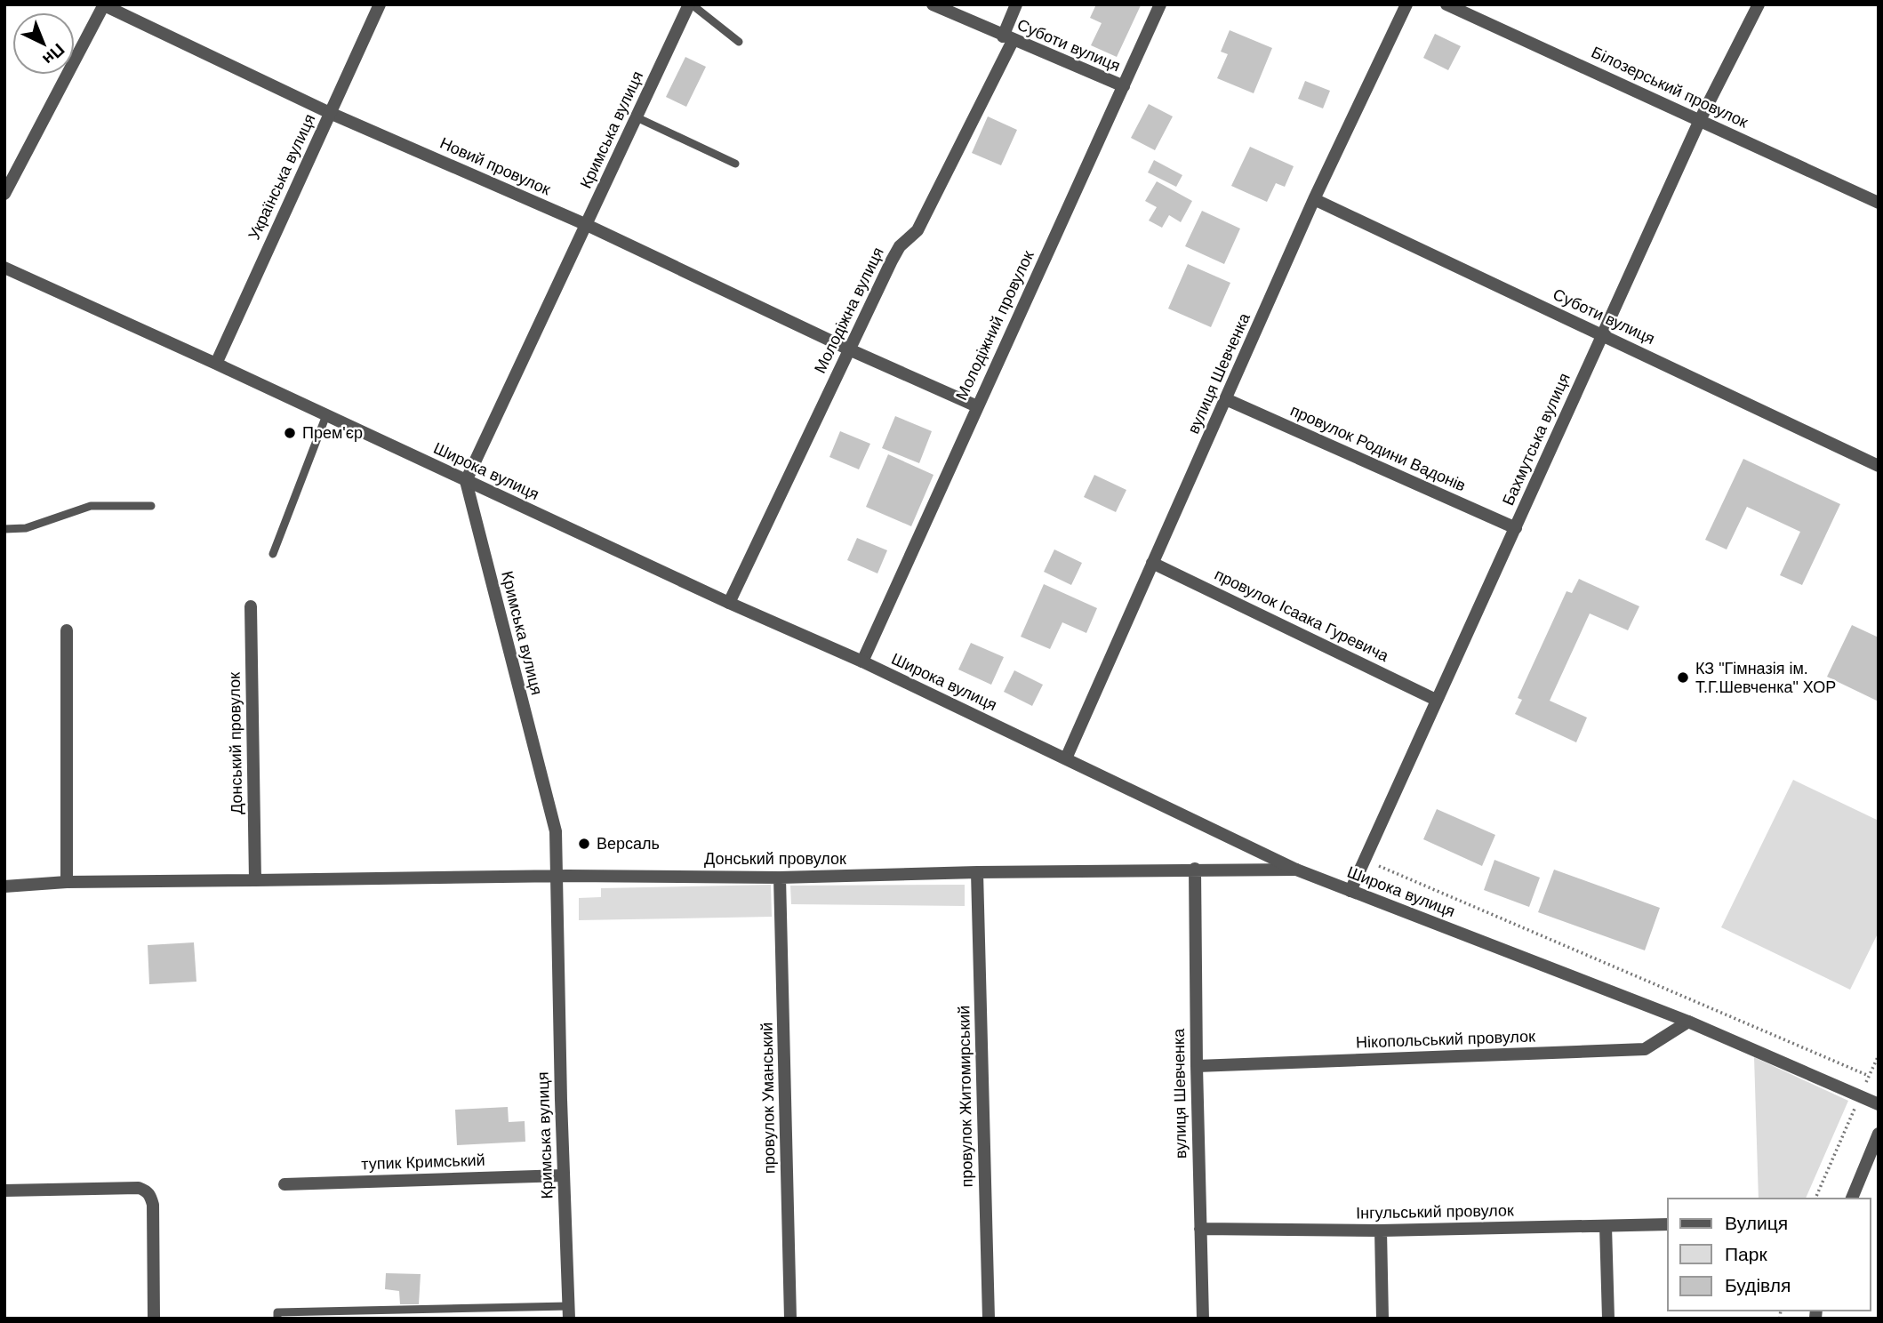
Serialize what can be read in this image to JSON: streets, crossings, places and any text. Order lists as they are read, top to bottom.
{
  "streets": {
    "street": [
      "Суботи вулиця",
      "Білозерський провулок",
      "Кримська вулиця",
      "Новий провулок",
      "Українська вулиця",
      "Молодіжна вулиця",
      "Молодіжний провулок",
      "вулиця Шевченка",
      "Бахмутська вулиця",
      "провулок Родини Вадонів",
      "Широка вулиця",
      "провулок Ісаака Гуревича",
      "Донський провулок",
      "Нікопольський провулок",
      "провулок Житомирський",
      "провулок Уманський",
      "тупик Кримський",
      "Інгульський провулок"
    ]
  },
  "crossings": [
    ["Суботи вулиця", "Молодіжна вулиця"],
    ["Суботи вулиця", "Молодіжний провулок"],
    ["Суботи вулиця", "вулиця Шевченка"],
    ["Суботи вулиця", "Бахмутська вулиця"],
    ["Білозерський провулок", "Бахмутська вулиця"],
    ["Кримська вулиця", "Новий провулок"],
    ["Кримська вулиця", "Широка вулиця"],
    ["Кримська вулиця", "Донський провулок"],
    ["Кримська вулиця", "тупик Кримський"],
    ["Новий провулок", "Українська вулиця"],
    ["Новий провулок", "Молодіжна вулиця"],
    ["Новий провулок", "Молодіжний провулок"],
    ["Українська вулиця", "Широка вулиця"],
    ["Молодіжна вулиця", "Широка вулиця"],
    ["Молодіжний провулок", "Широка вулиця"],
    ["вулиця Шевченка", "провулок Родини Вадонів"],
    ["вулиця Шевченка", "Широка вулиця"],
    ["вулиця Шевченка", "провулок Ісаака Гуревича"],
    ["вулиця Шевченка", "Донський провулок"],
    ["вулиця Шевченка", "Нікопольський провулок"],
    ["вулиця Шевченка", "Інгульський провулок"],
    ["Бахмутська вулиця", "провулок Родини Вадонів"],
    ["Бахмутська вулиця", "Широка вулиця"],
    ["Бахмутська вулиця", "провулок Ісаака Гуревича"],
    ["Широка вулиця", "Донський провулок"],
    ["Широка вулиця", "Нікопольський провулок"],
    ["Донський провулок", "провулок Житомирський"],
    ["Донський провулок", "провулок Уманський"]
  ],
  "places": ["Прем'єр", "КЗ \"Гімназія ім. Т.Г.Шевченка\" ХОР", "Версаль"],
  "legend": ["Вулиця", "Парк", "Будівля"],
  "north": "bottom right"
}
